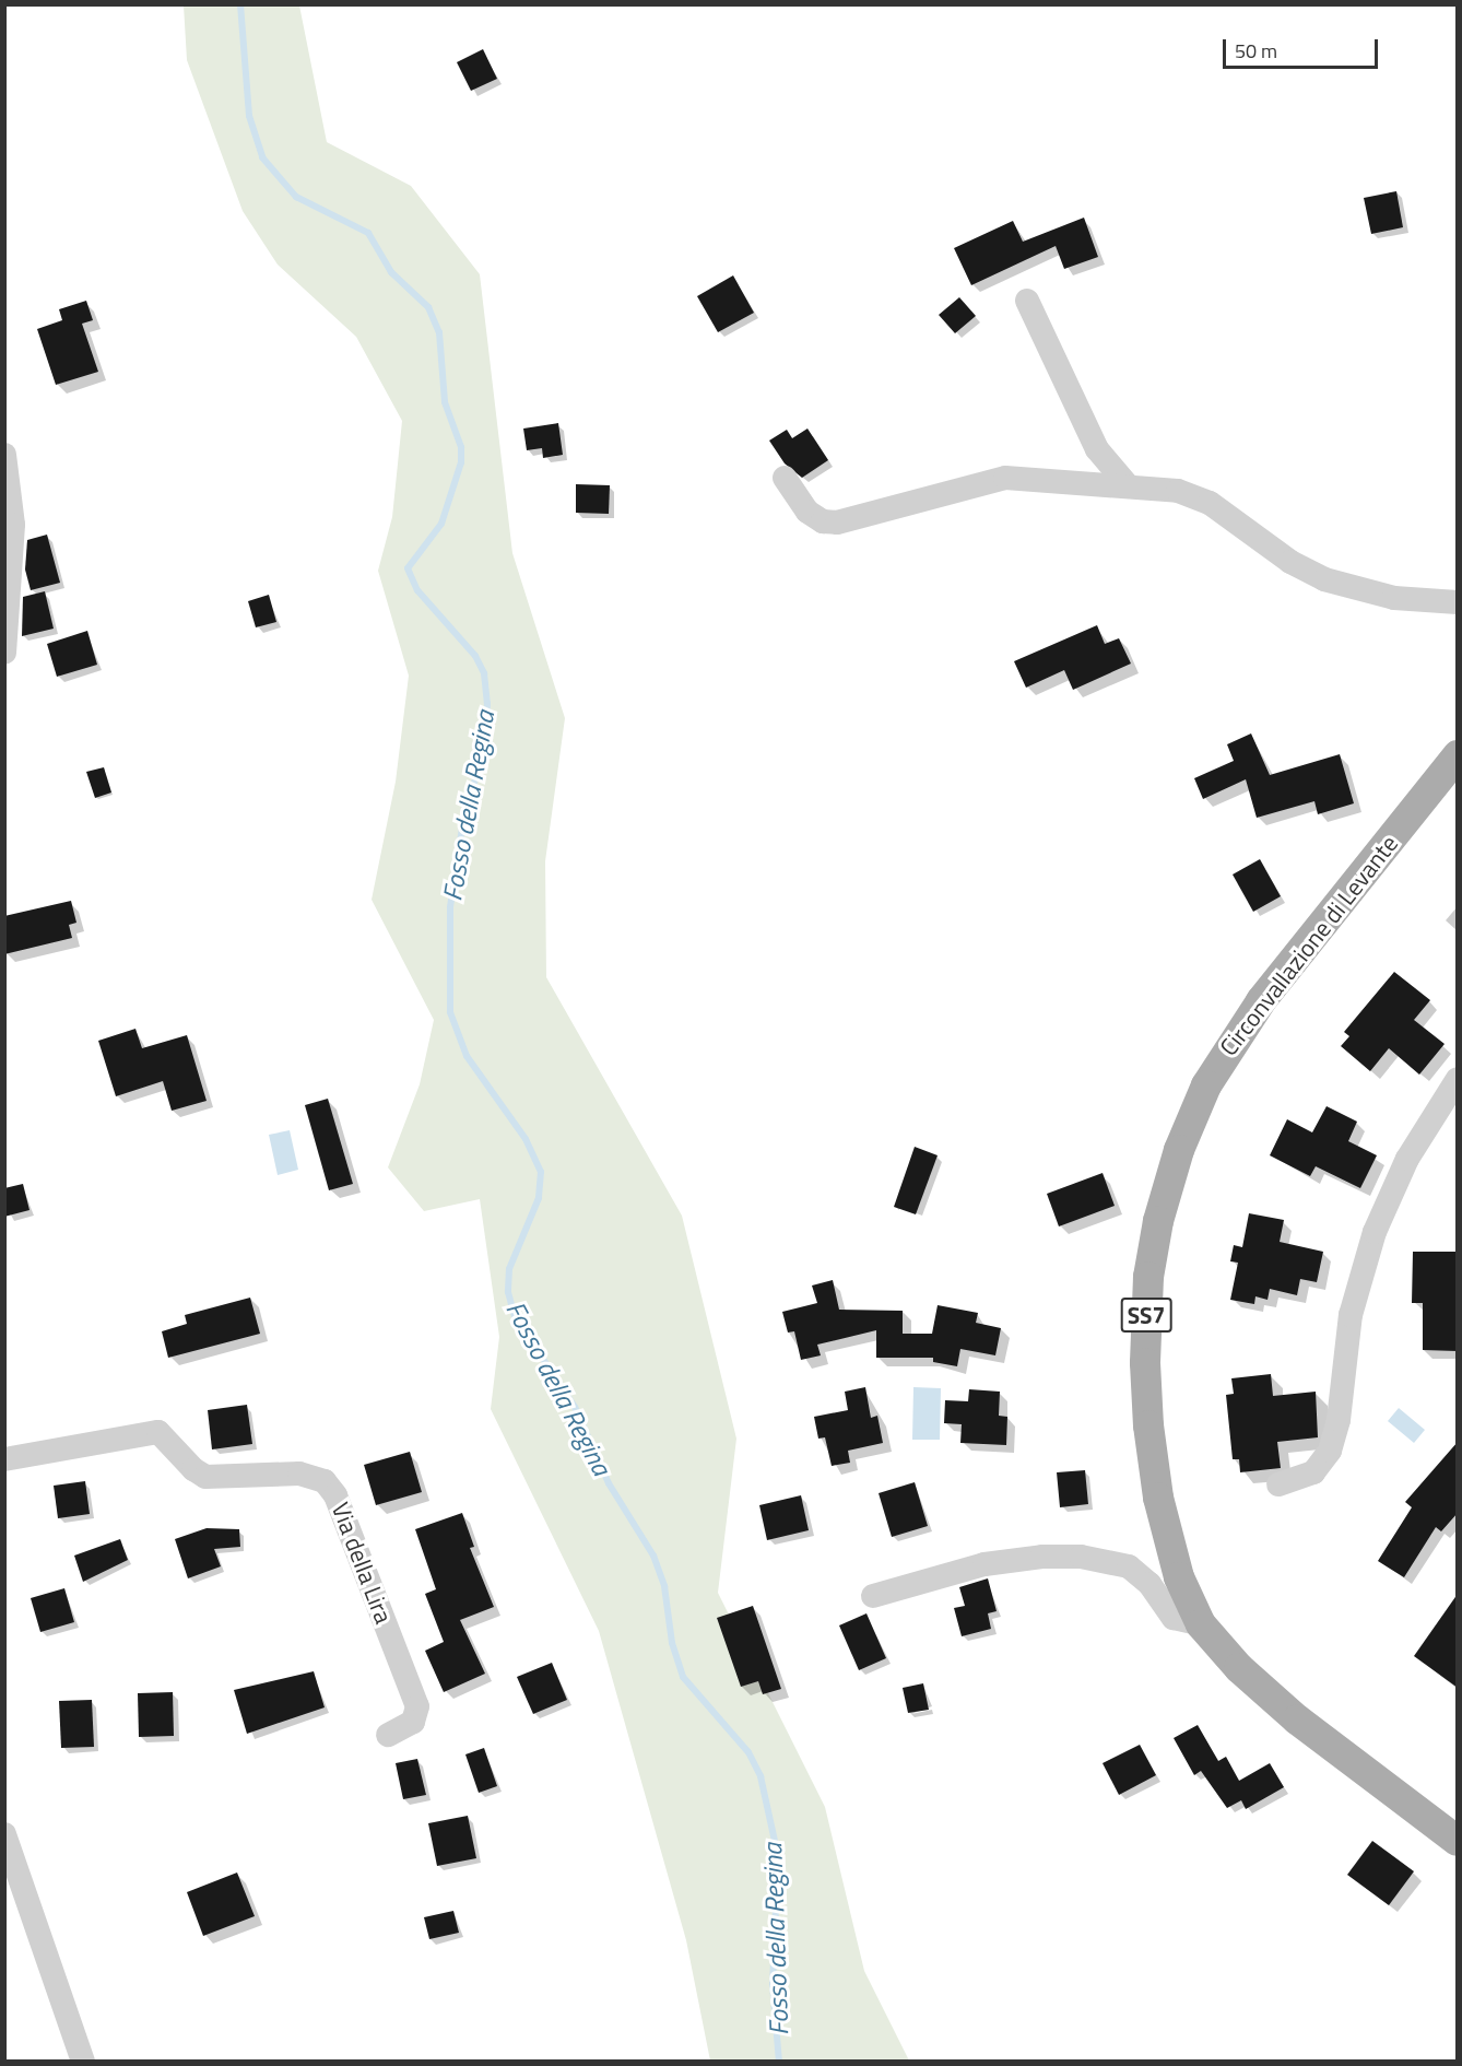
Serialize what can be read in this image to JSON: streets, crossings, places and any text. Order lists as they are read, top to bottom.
{
  "streets": {
    "main road": ["Circonvallazione di Levante", "SS7"],
    "street": ["Via della Lira"]
  },
  "water": ["Fosso della Regina"],
  "scale_bar": "50 m"
}
